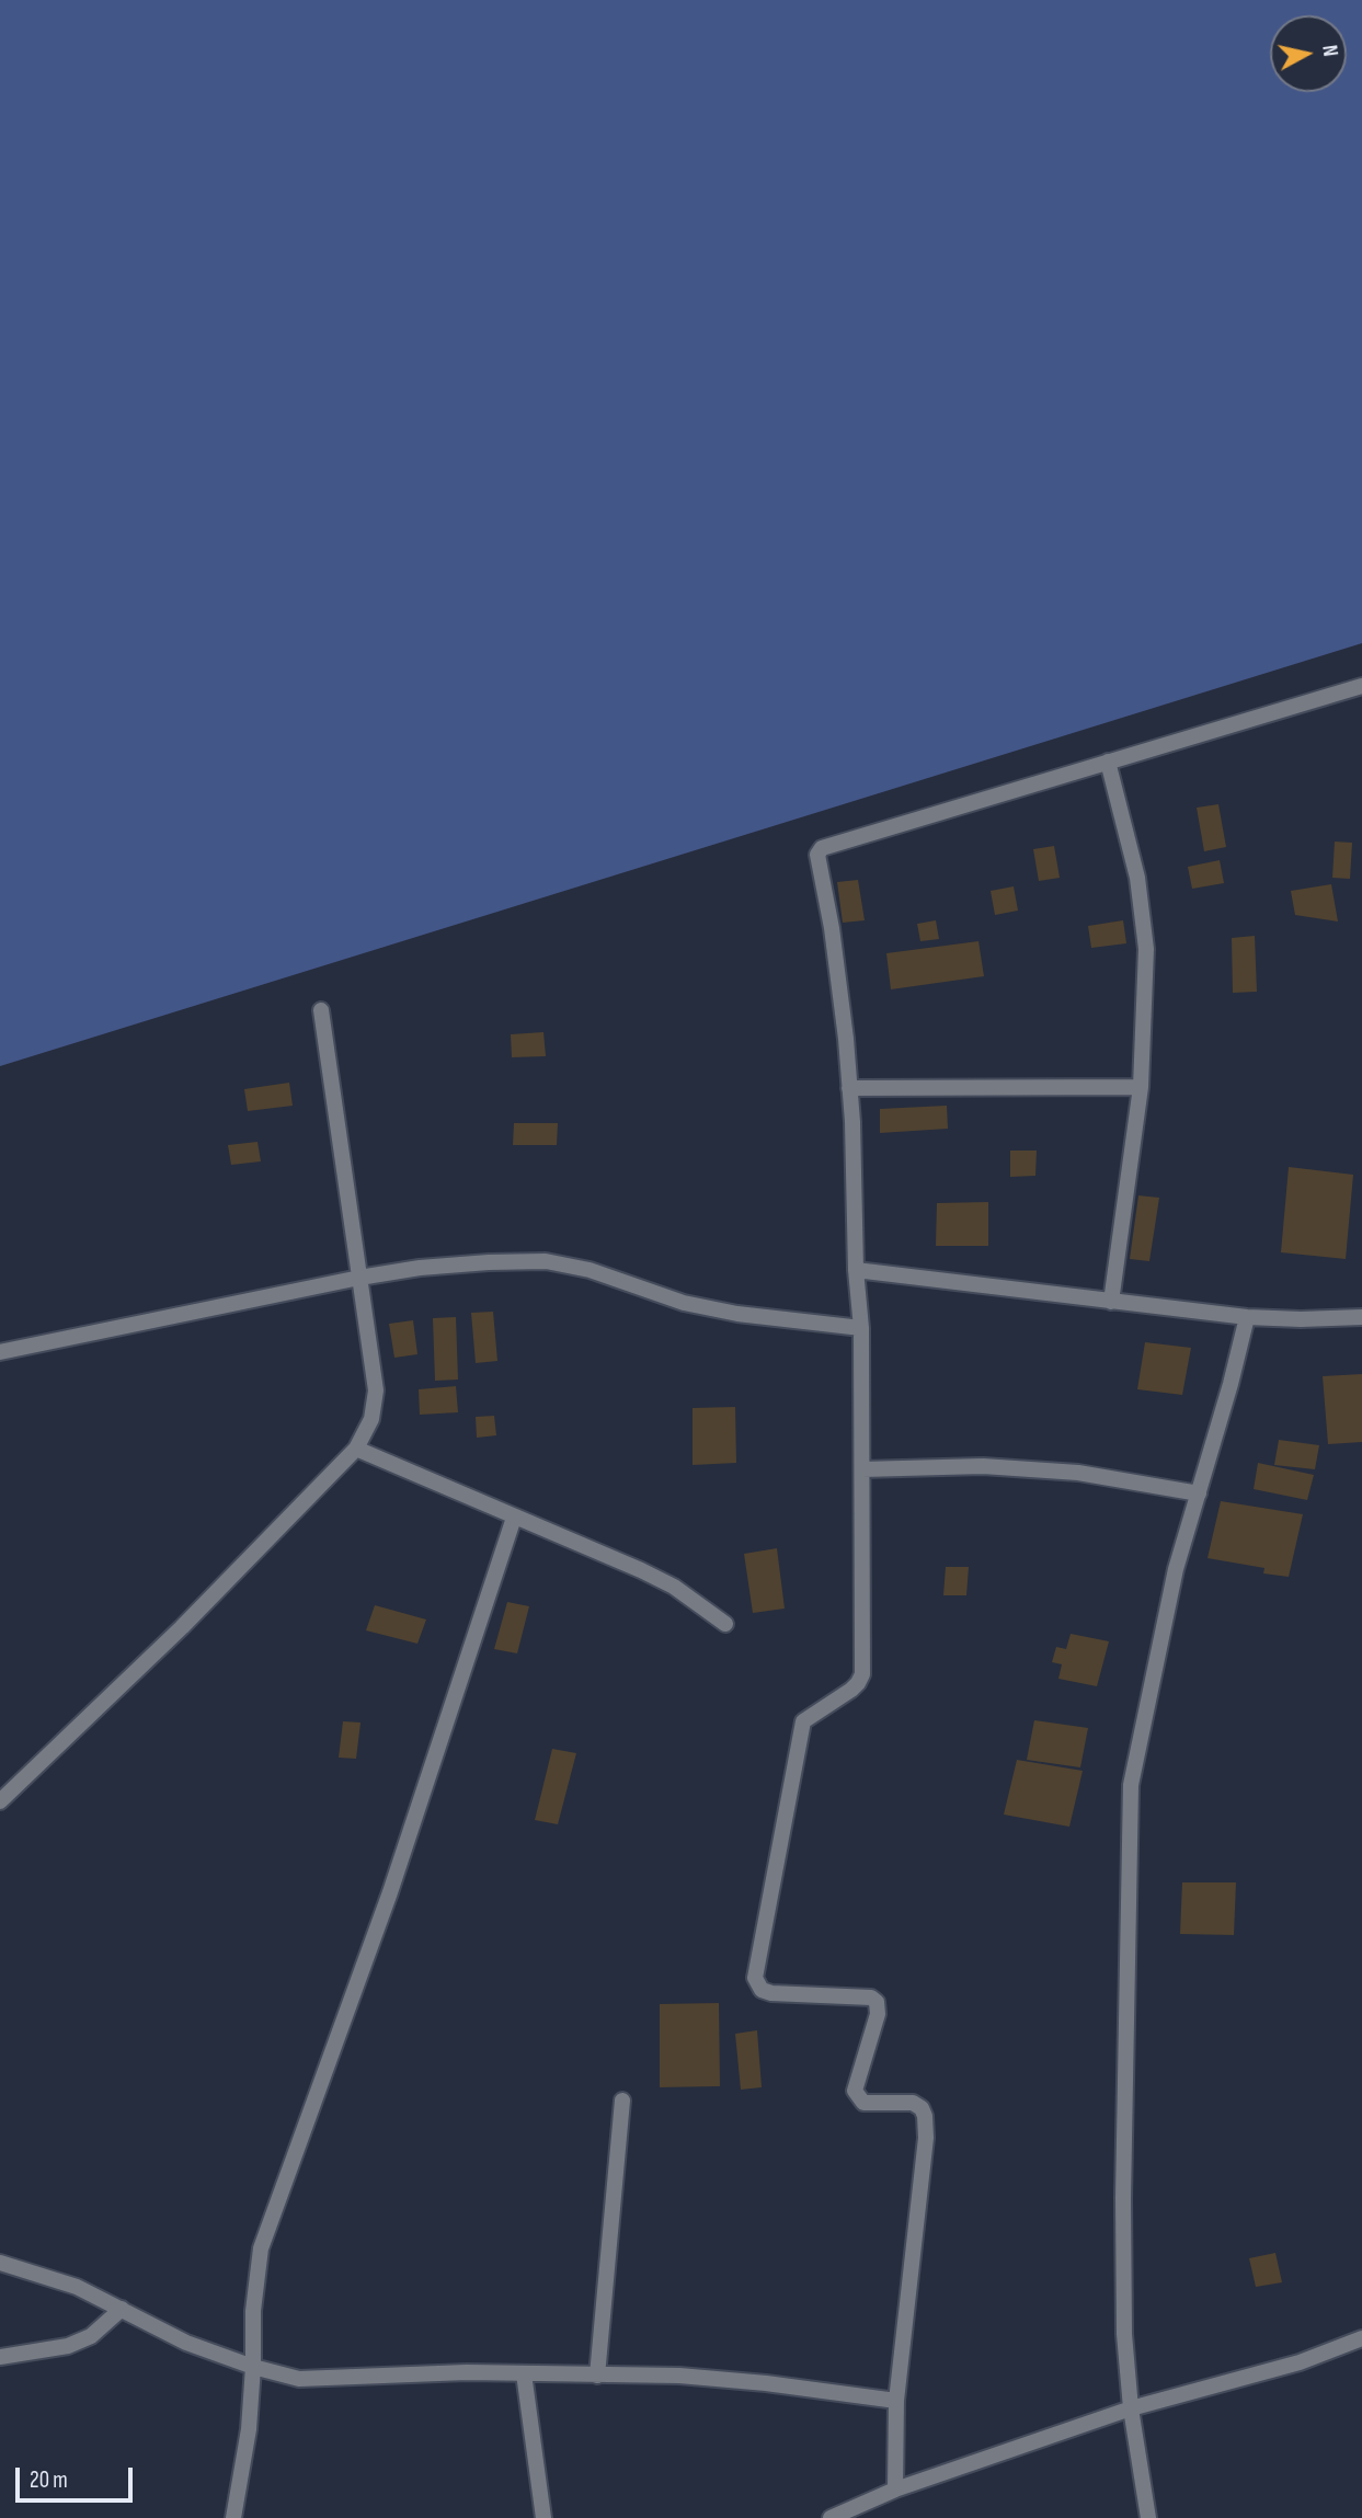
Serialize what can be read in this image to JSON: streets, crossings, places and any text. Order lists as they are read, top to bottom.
{
  "scale_bar": "20 m",
  "north": "right"
}
